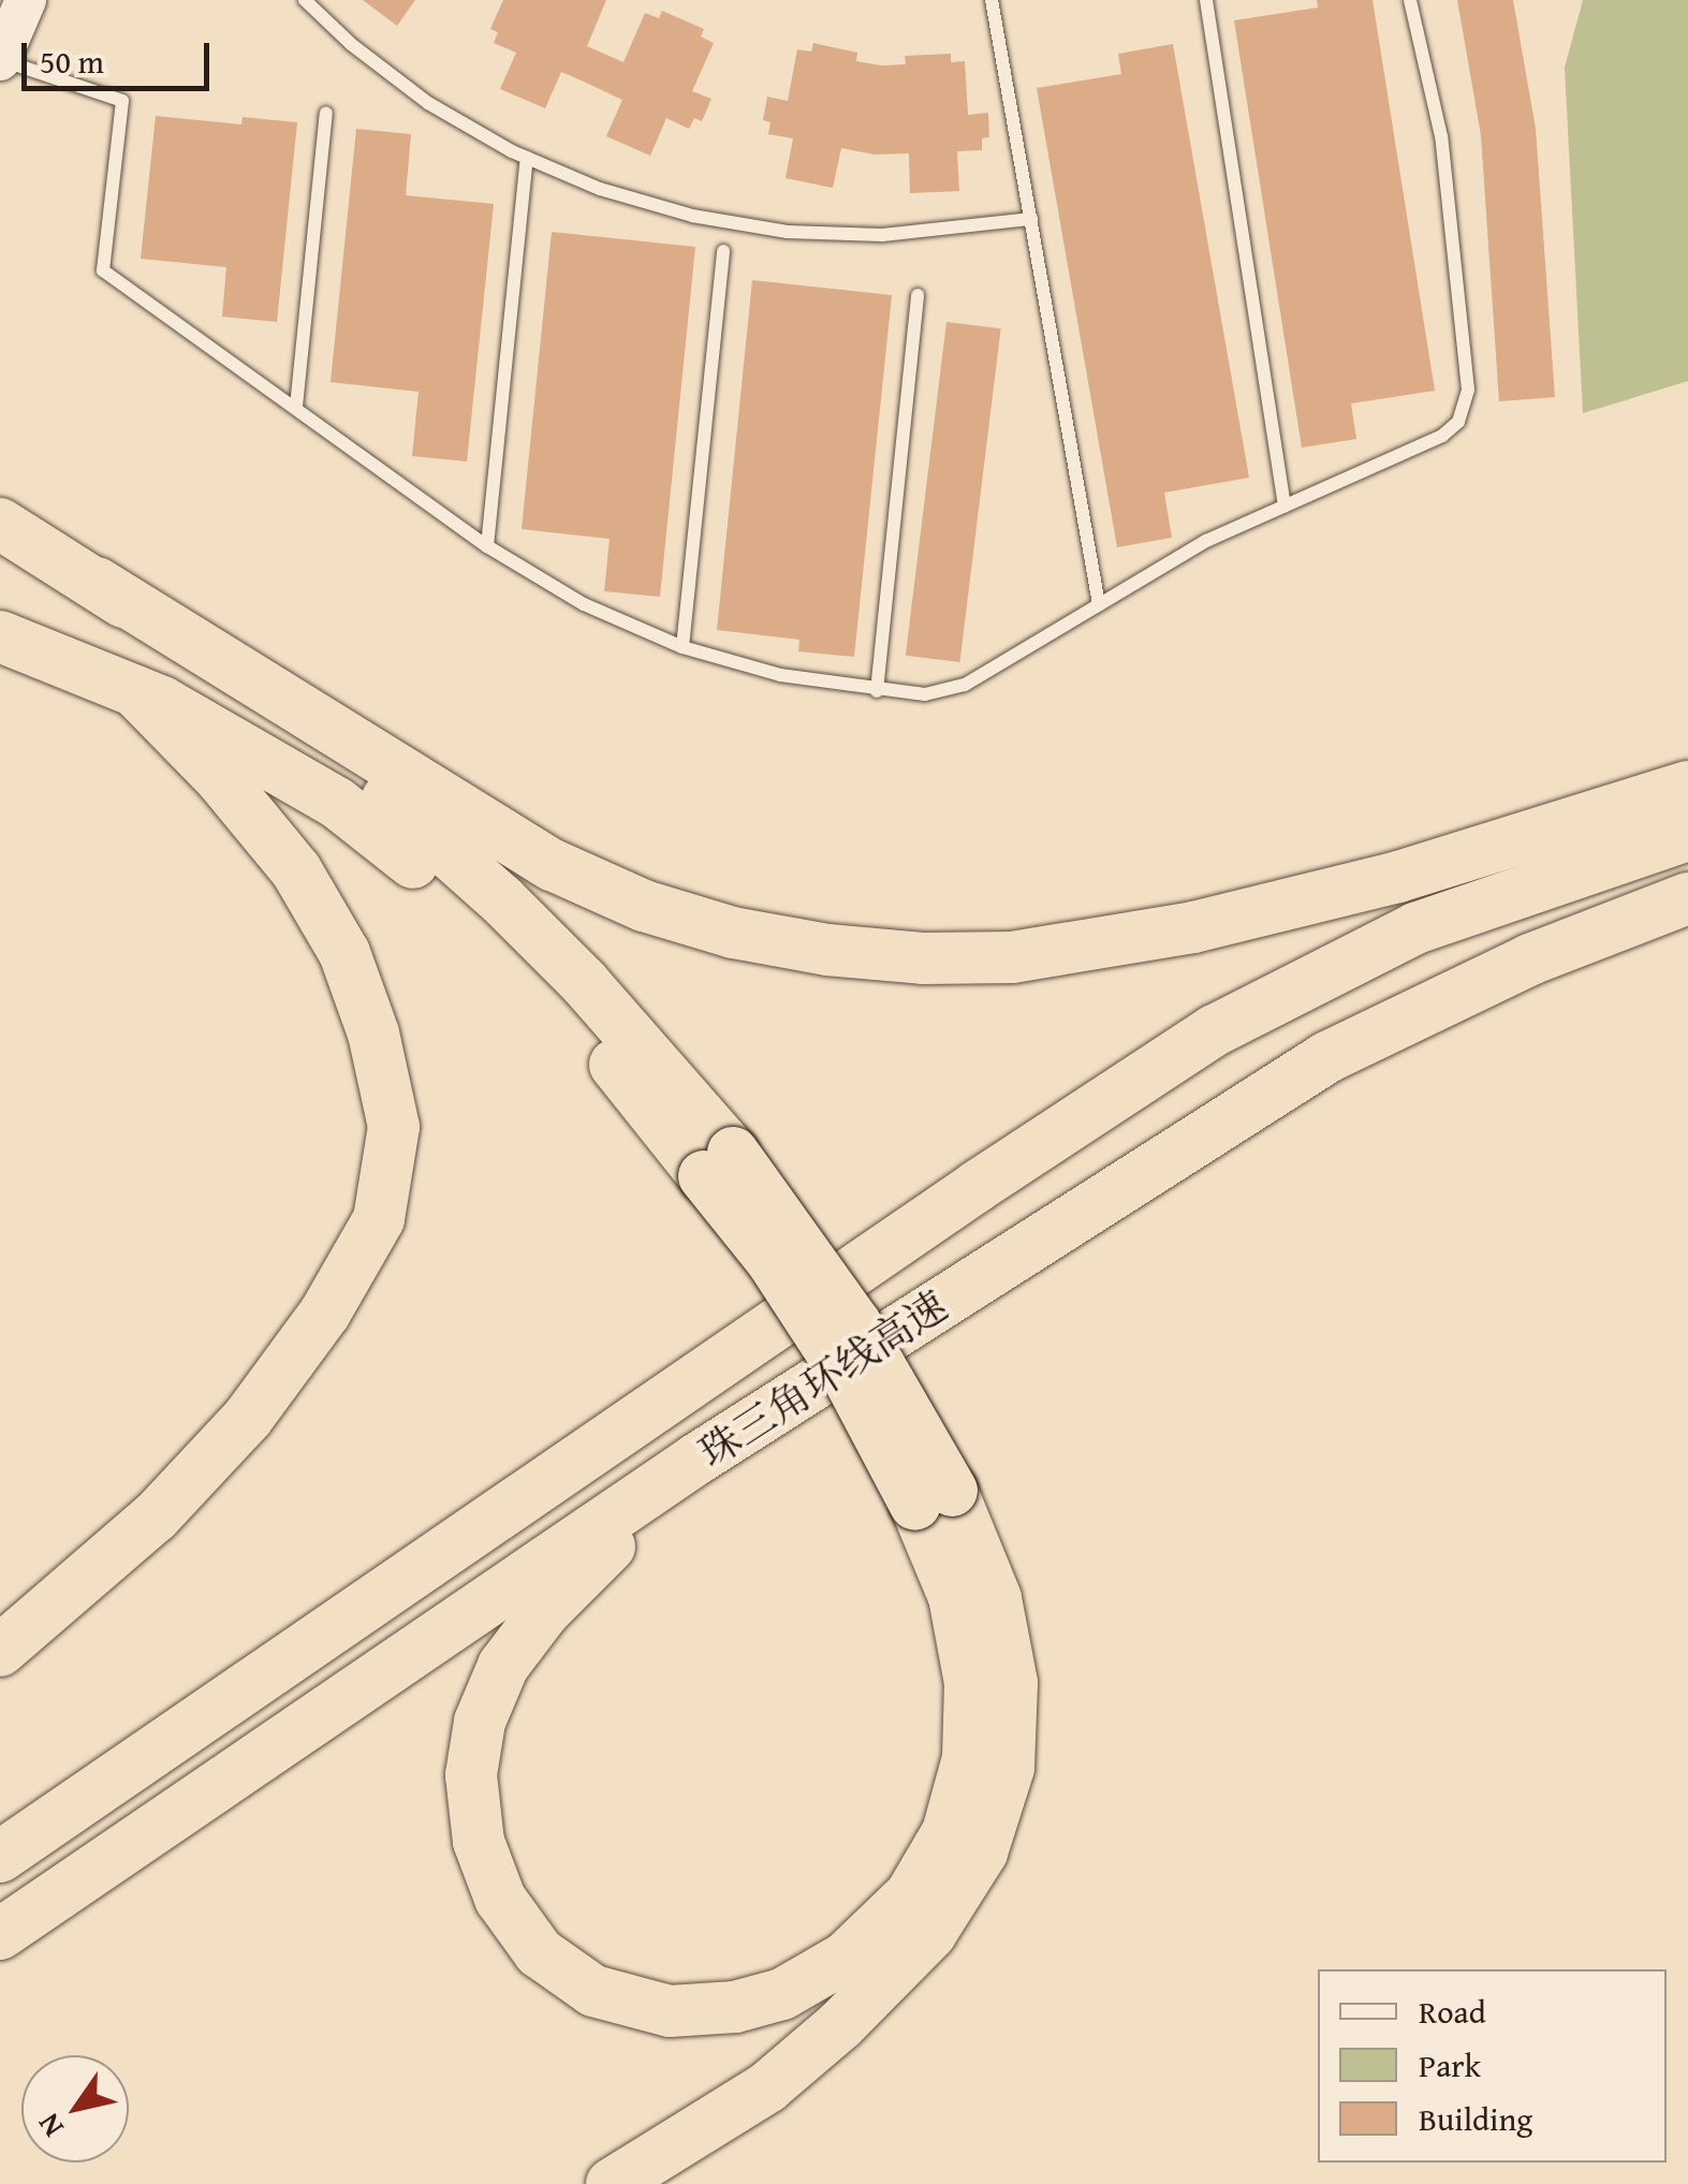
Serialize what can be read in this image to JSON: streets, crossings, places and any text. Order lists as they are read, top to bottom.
{
  "streets": {
    "highway": ["珠三角环线高速"]
  },
  "legend": ["Road", "Park", "Building"],
  "scale_bar": "50 m",
  "north": "bottom left"
}
